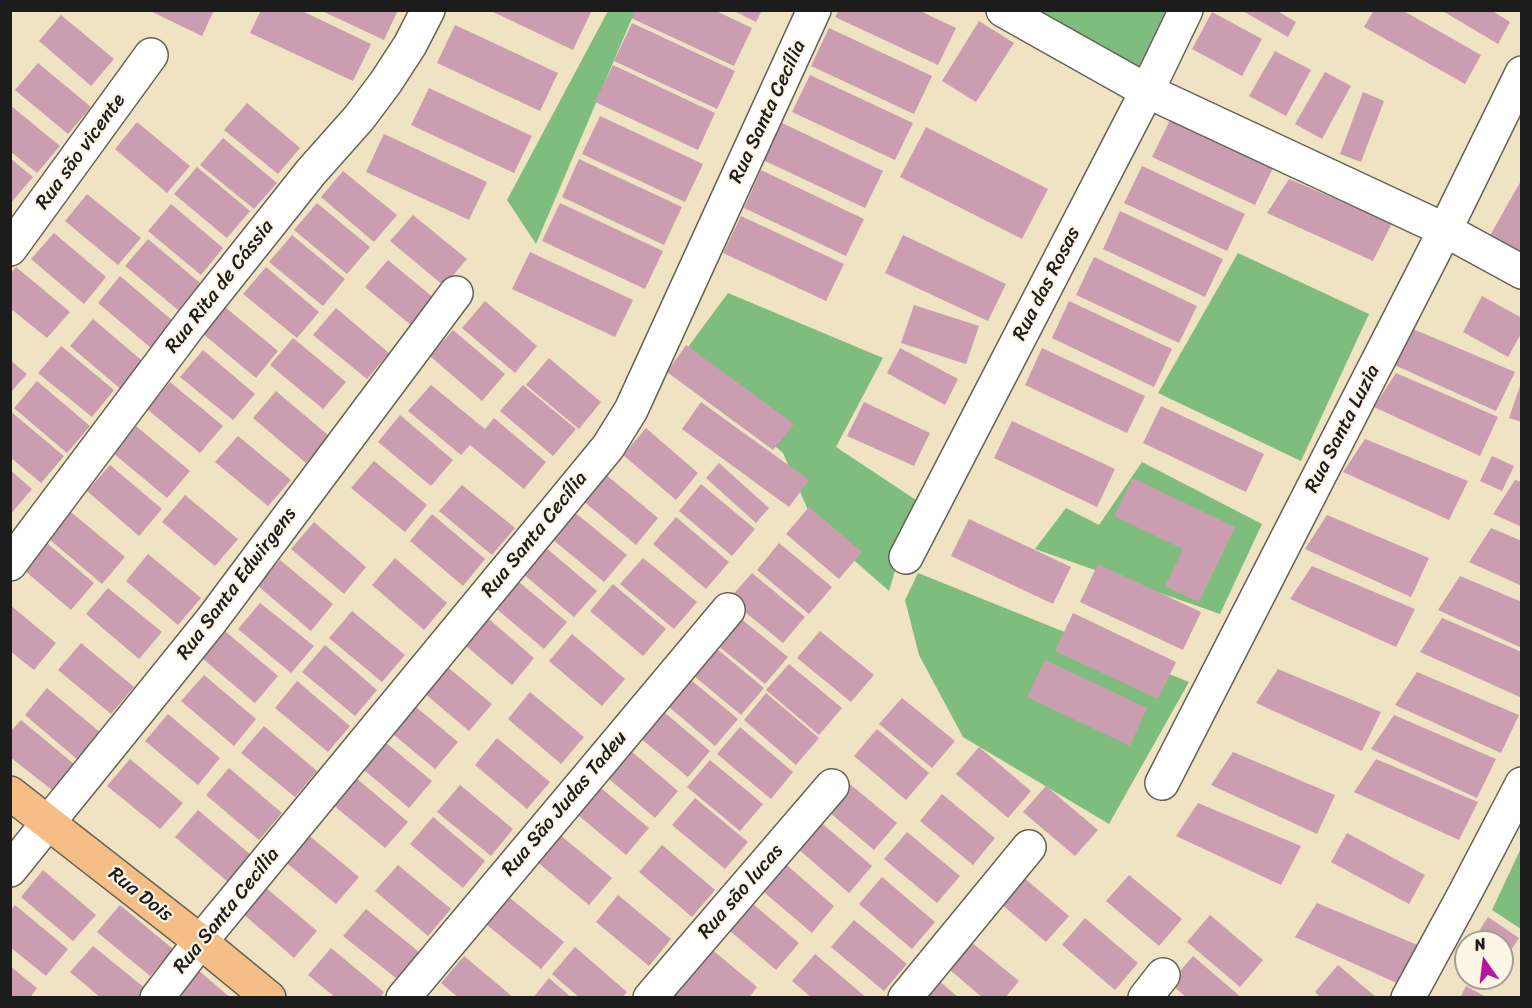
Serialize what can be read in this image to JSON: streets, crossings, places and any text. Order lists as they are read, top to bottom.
{
  "streets": {
    "main road": ["Rua Dois"],
    "street": [
      "Rua Santa Cecília",
      "Rua são vicente",
      "Rua das Rosas",
      "Rua Rita de Cássia",
      "Rua Santa Luzia",
      "Rua Santa Edwirgens",
      "Rua São Judas Tadeu",
      "Rua são lucas"
    ]
  },
  "crossings": [
    ["Rua Santa Cecília", "Rua Dois"],
    ["Rua Santa Edwirgens", "Rua Dois"]
  ],
  "north": "top"
}
